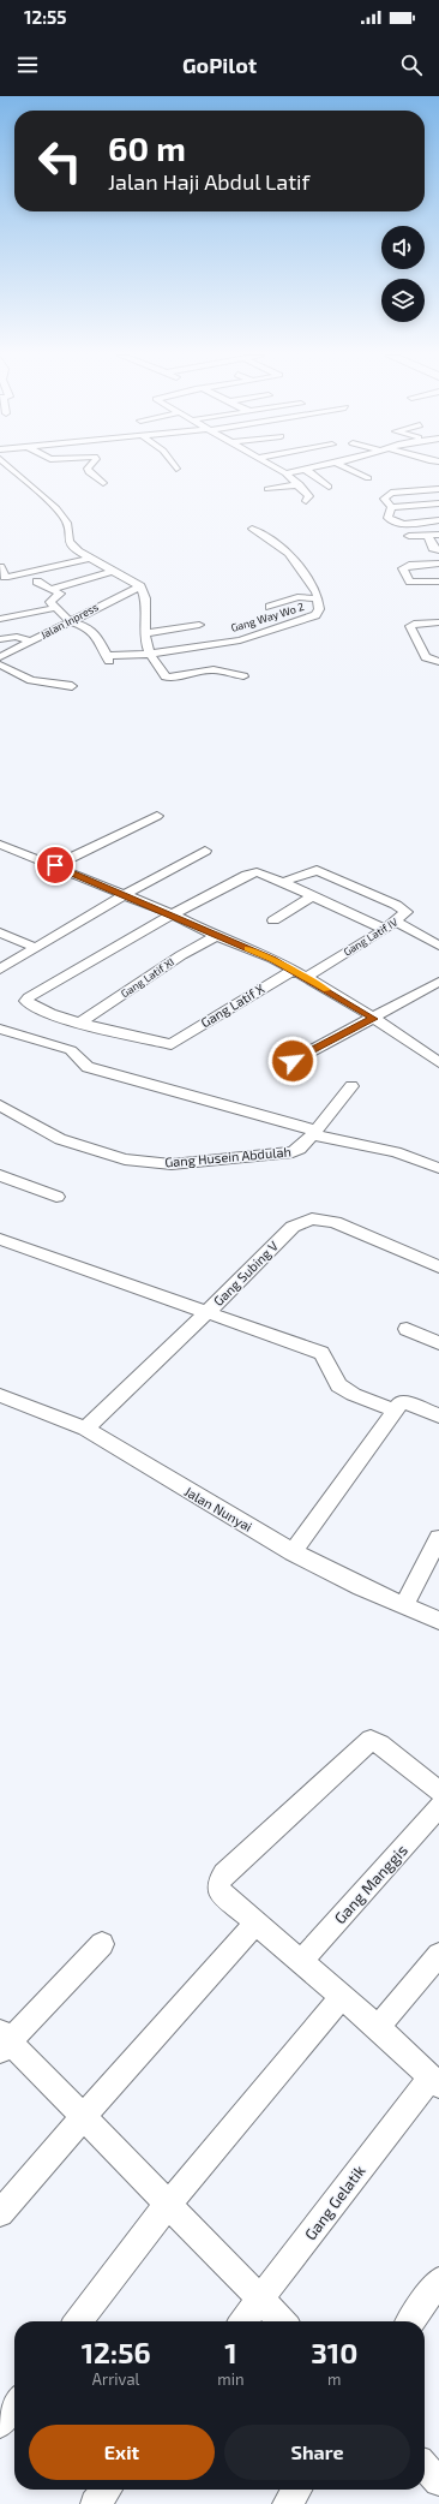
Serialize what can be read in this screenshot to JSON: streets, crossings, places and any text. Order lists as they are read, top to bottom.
{
  "streets": {
    "street": [
      "Gang Way Wo 2",
      "Jalan Inpress",
      "Gang Latif IV",
      "Gang Latif XI",
      "Gang Latif X",
      "Gang Husein Abdulah",
      "Gang Subing V",
      "Jalan Nunyai",
      "Gang Manggis",
      "Gang Gelatik"
    ]
  },
  "crossings": [
    ["Gang Latif XI", "Gang Latif X"],
    ["Gang Subing V", "Jalan Nunyai"]
  ],
  "page": {
    "status": "12:55",
    "header": "GoPilot",
    "turn": ["60 m", "Jalan Haji Abdul Latif"],
    "eta": [
      "12:56",
      "Arrival",
      "1",
      "min",
      "310",
      "m"
    ],
    "buttons": ["Exit", "Share"]
  }
}
